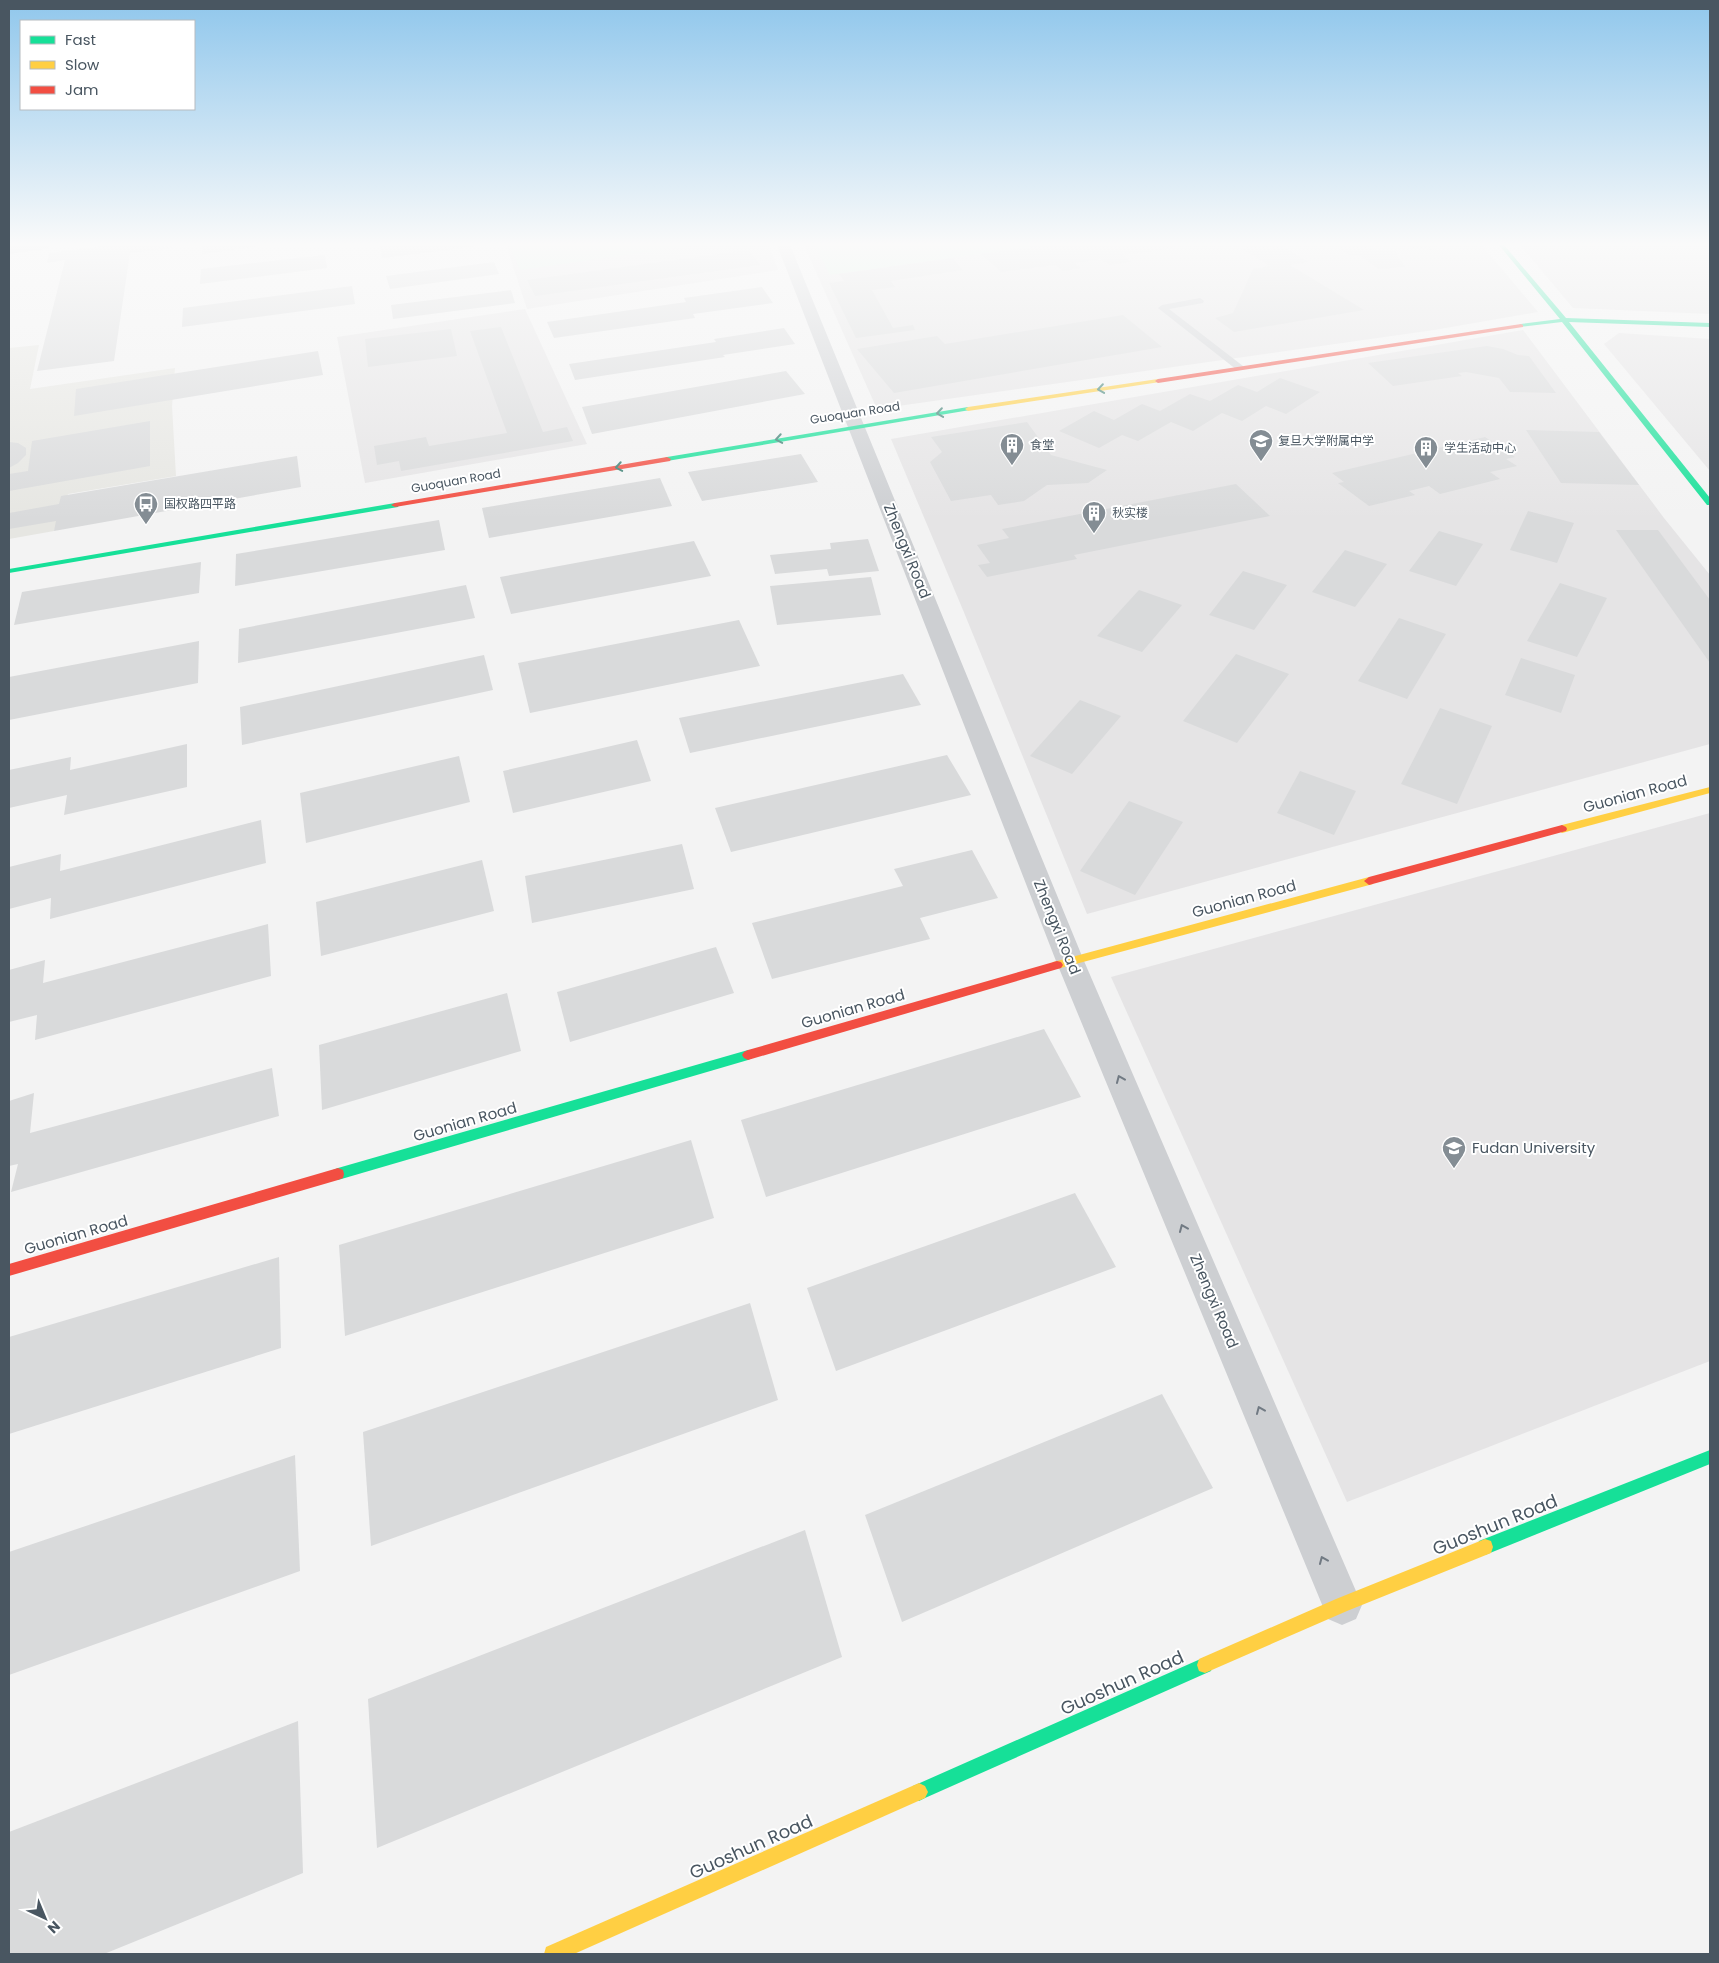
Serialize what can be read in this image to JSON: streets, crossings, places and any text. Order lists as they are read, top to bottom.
{
  "streets": {
    "street": [
      "Guoquan Road",
      "Zhengxi Road",
      "Guonian Road",
      "Guoshun Road"
    ]
  },
  "crossings": [
    ["Guoquan Road", "Zhengxi Road"],
    ["Zhengxi Road", "Guonian Road"],
    ["Zhengxi Road", "Guoshun Road"]
  ],
  "one_way": ["Guoquan Road", "Zhengxi Road"],
  "places": {
    "school or university": ["复旦大学附属中学", "Fudan University"],
    "building": ["食堂", "学生活动中心", "秋实楼"],
    "bus stop": ["国权路四平路"]
  },
  "legend": ["Fast", "Slow", "Jam"],
  "north": "bottom right"
}
